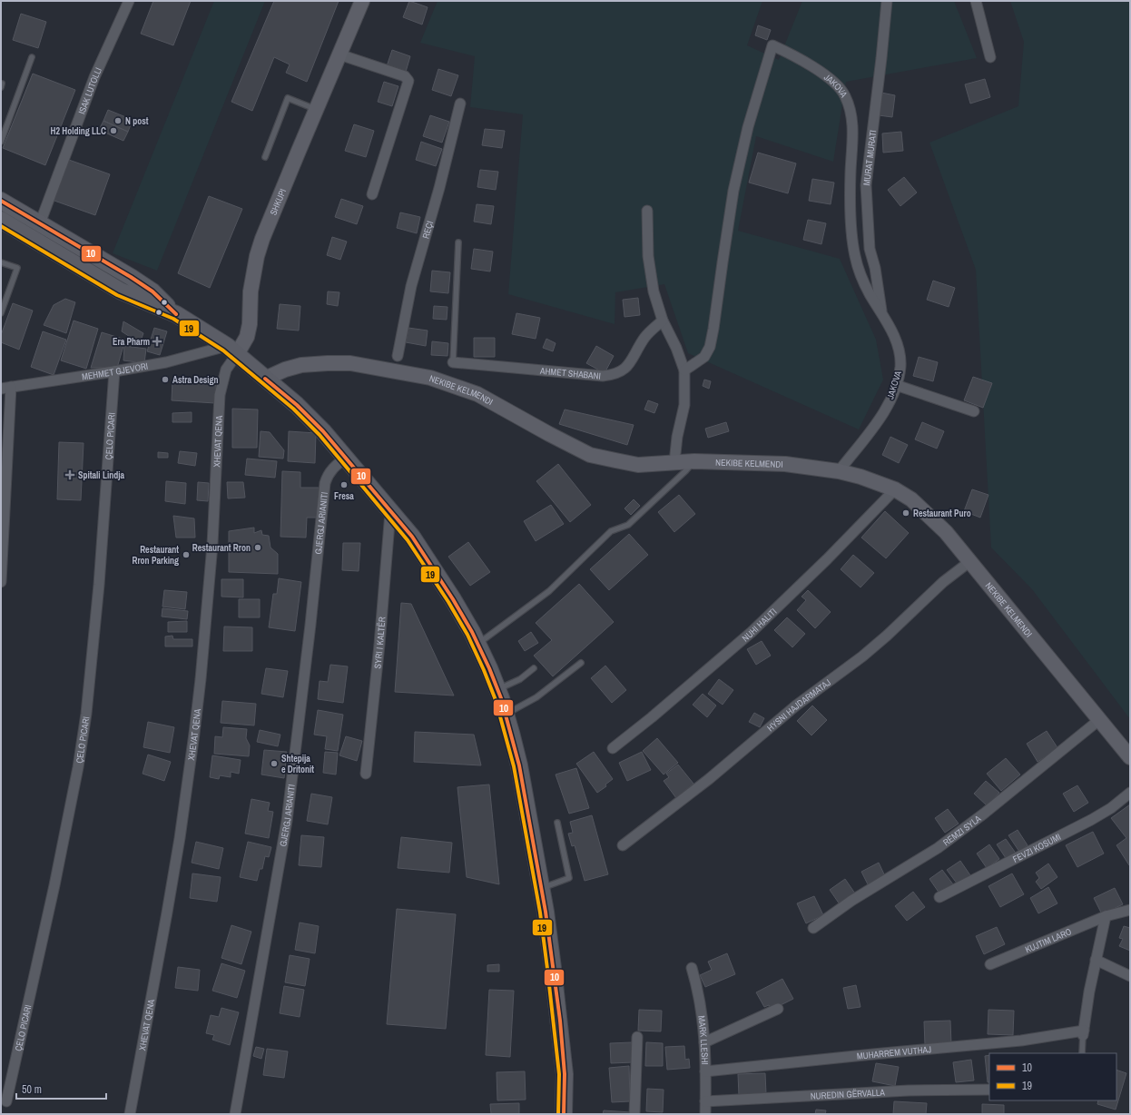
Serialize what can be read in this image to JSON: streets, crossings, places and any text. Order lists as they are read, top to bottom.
{
  "streets": {
    "street": [
      "JAKOVA",
      "ISAK LUTOLLI",
      "MURAT MURATI",
      "SHKUPI",
      "REÇI",
      "MEHMET GJEVORI",
      "AHMET SHABANI",
      "NEKIBE KELMENDI",
      "ÇELO PICARI",
      "XHEVAT QENA",
      "GJERGJ ARIANITI",
      "NUHI HALITI",
      "SYRI I KALTËR",
      "HYSNI HAJDARMATAJ",
      "REMZI SYLA",
      "FEVZI KOSUMI",
      "KUJTIM LARO",
      "MARK LLESHI",
      "MUHARREM VUTHAJ",
      "NUREDIN GËRVALLA"
    ]
  },
  "crossings": [
    ["JAKOVA", "MURAT MURATI"],
    ["JAKOVA", "NEKIBE KELMENDI"],
    ["SHKUPI", "MEHMET GJEVORI"],
    ["SHKUPI", "XHEVAT QENA"],
    ["MEHMET GJEVORI", "ÇELO PICARI"],
    ["MEHMET GJEVORI", "XHEVAT QENA"],
    ["NEKIBE KELMENDI", "NUHI HALITI"],
    ["NEKIBE KELMENDI", "HYSNI HAJDARMATAJ"],
    ["NEKIBE KELMENDI", "REMZI SYLA"],
    ["MARK LLESHI", "MUHARREM VUTHAJ"],
    ["MARK LLESHI", "NUREDIN GËRVALLA"]
  ],
  "places": {
    "other": [
      "N post",
      "H2 Holding LLC",
      "Astra Design",
      "Fresa",
      "Restaurant Puro",
      "Restaurant Rron",
      "Restaurant Rron Parking",
      "Shtepija e Dritonit"
    ],
    "health": ["Era Pharm", "Spitali Lindja"]
  },
  "lines": ["transit line 10", "transit line 19"],
  "legend": ["10", "19"],
  "scale_bar": "50 m"
}
